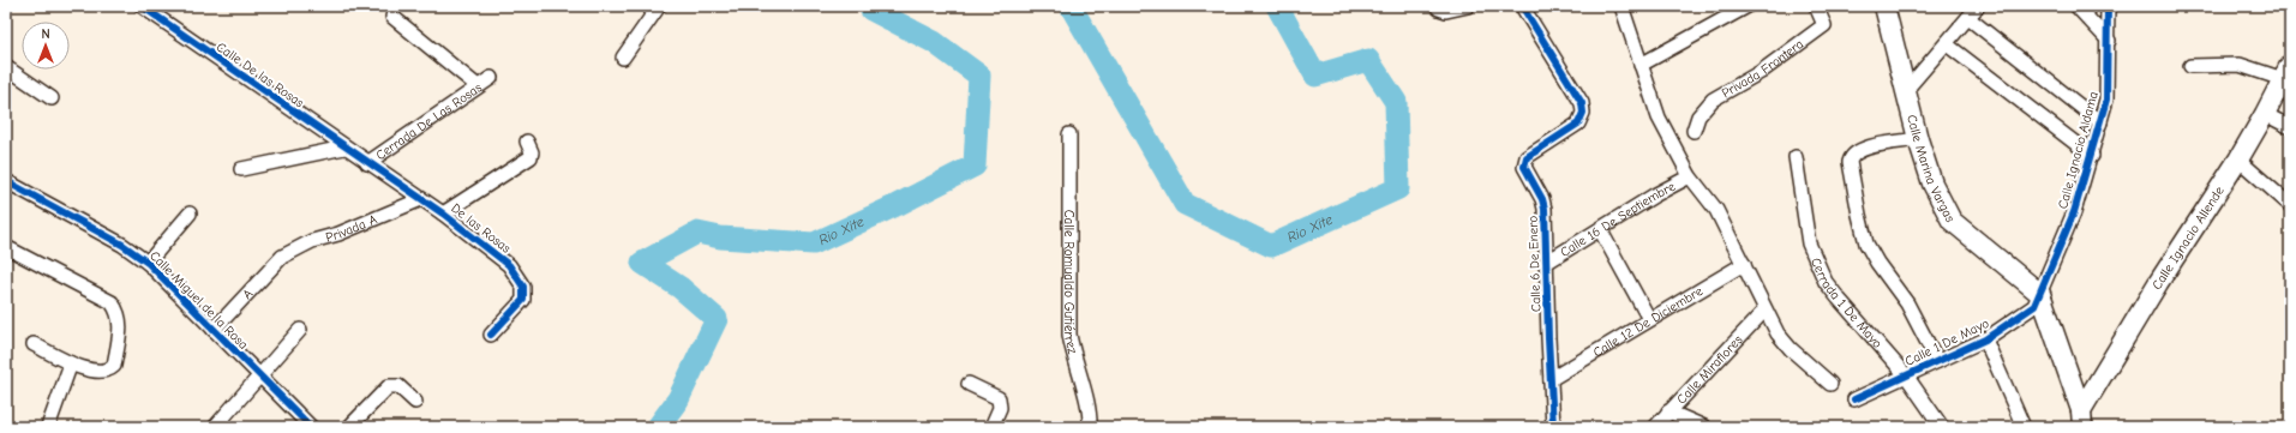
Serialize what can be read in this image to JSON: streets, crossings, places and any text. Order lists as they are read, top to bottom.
{
  "streets": {
    "street": [
      "Privada Frontera",
      "Calle De las Rosas",
      "Cerrada De Las Rosas",
      "Calle Ignacio Aldama",
      "Calle Marina Vargas",
      "Calle 16 De Septiembre",
      "Privada A",
      "De las Rosas",
      "Calle Ignacio Allende",
      "Calle 6 De Enero",
      "Calle Romualdo Gutiérrez",
      "A",
      "Calle Miguel de la Rosa",
      "Cerrada 1 De Mayo",
      "Calle 12 De Diciembre",
      "Calle 1 De Mayo",
      "Calle Miraflores"
    ]
  },
  "crossings": [
    ["Calle De las Rosas", "Cerrada De Las Rosas"],
    ["Calle De las Rosas", "De las Rosas"],
    ["Cerrada De Las Rosas", "De las Rosas"],
    ["Calle Ignacio Aldama", "Calle Marina Vargas"],
    ["Calle Ignacio Aldama", "Calle 1 De Mayo"],
    ["Calle Marina Vargas", "Calle 1 De Mayo"],
    ["Calle 16 De Septiembre", "Calle 6 De Enero"],
    ["Privada A", "De las Rosas"],
    ["Privada A", "A"],
    ["Calle 6 De Enero", "Calle 12 De Diciembre"],
    ["A", "Calle Miguel de la Rosa"],
    ["Cerrada 1 De Mayo", "Calle 1 De Mayo"]
  ],
  "water": ["Rio Xite"],
  "north": "top"
}
